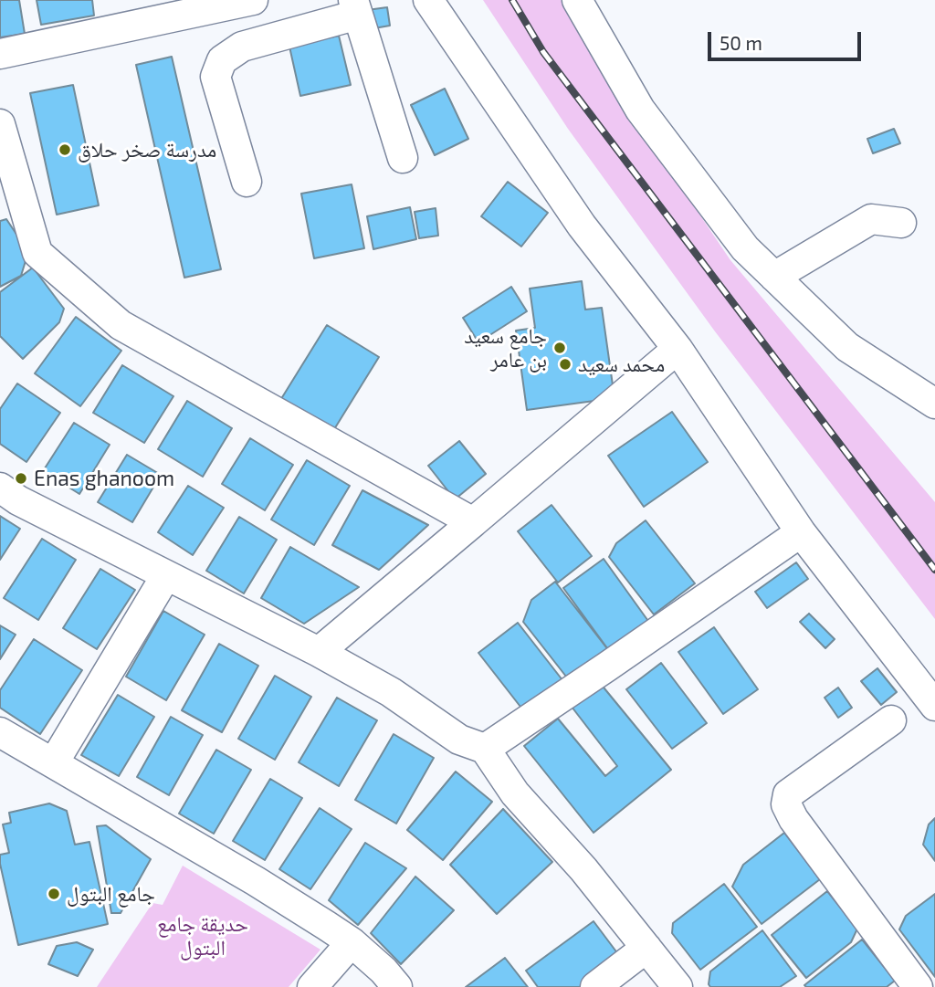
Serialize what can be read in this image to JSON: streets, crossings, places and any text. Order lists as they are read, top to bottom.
{
  "parks": ["حديقة جامع البتول"],
  "places": [
    "مدرسة صخر حلاق",
    "جامع سعيد بن عامر",
    "محمد سعيد",
    "Enas ghanoom",
    "جامع البتول"
  ],
  "scale_bar": "50 m"
}
